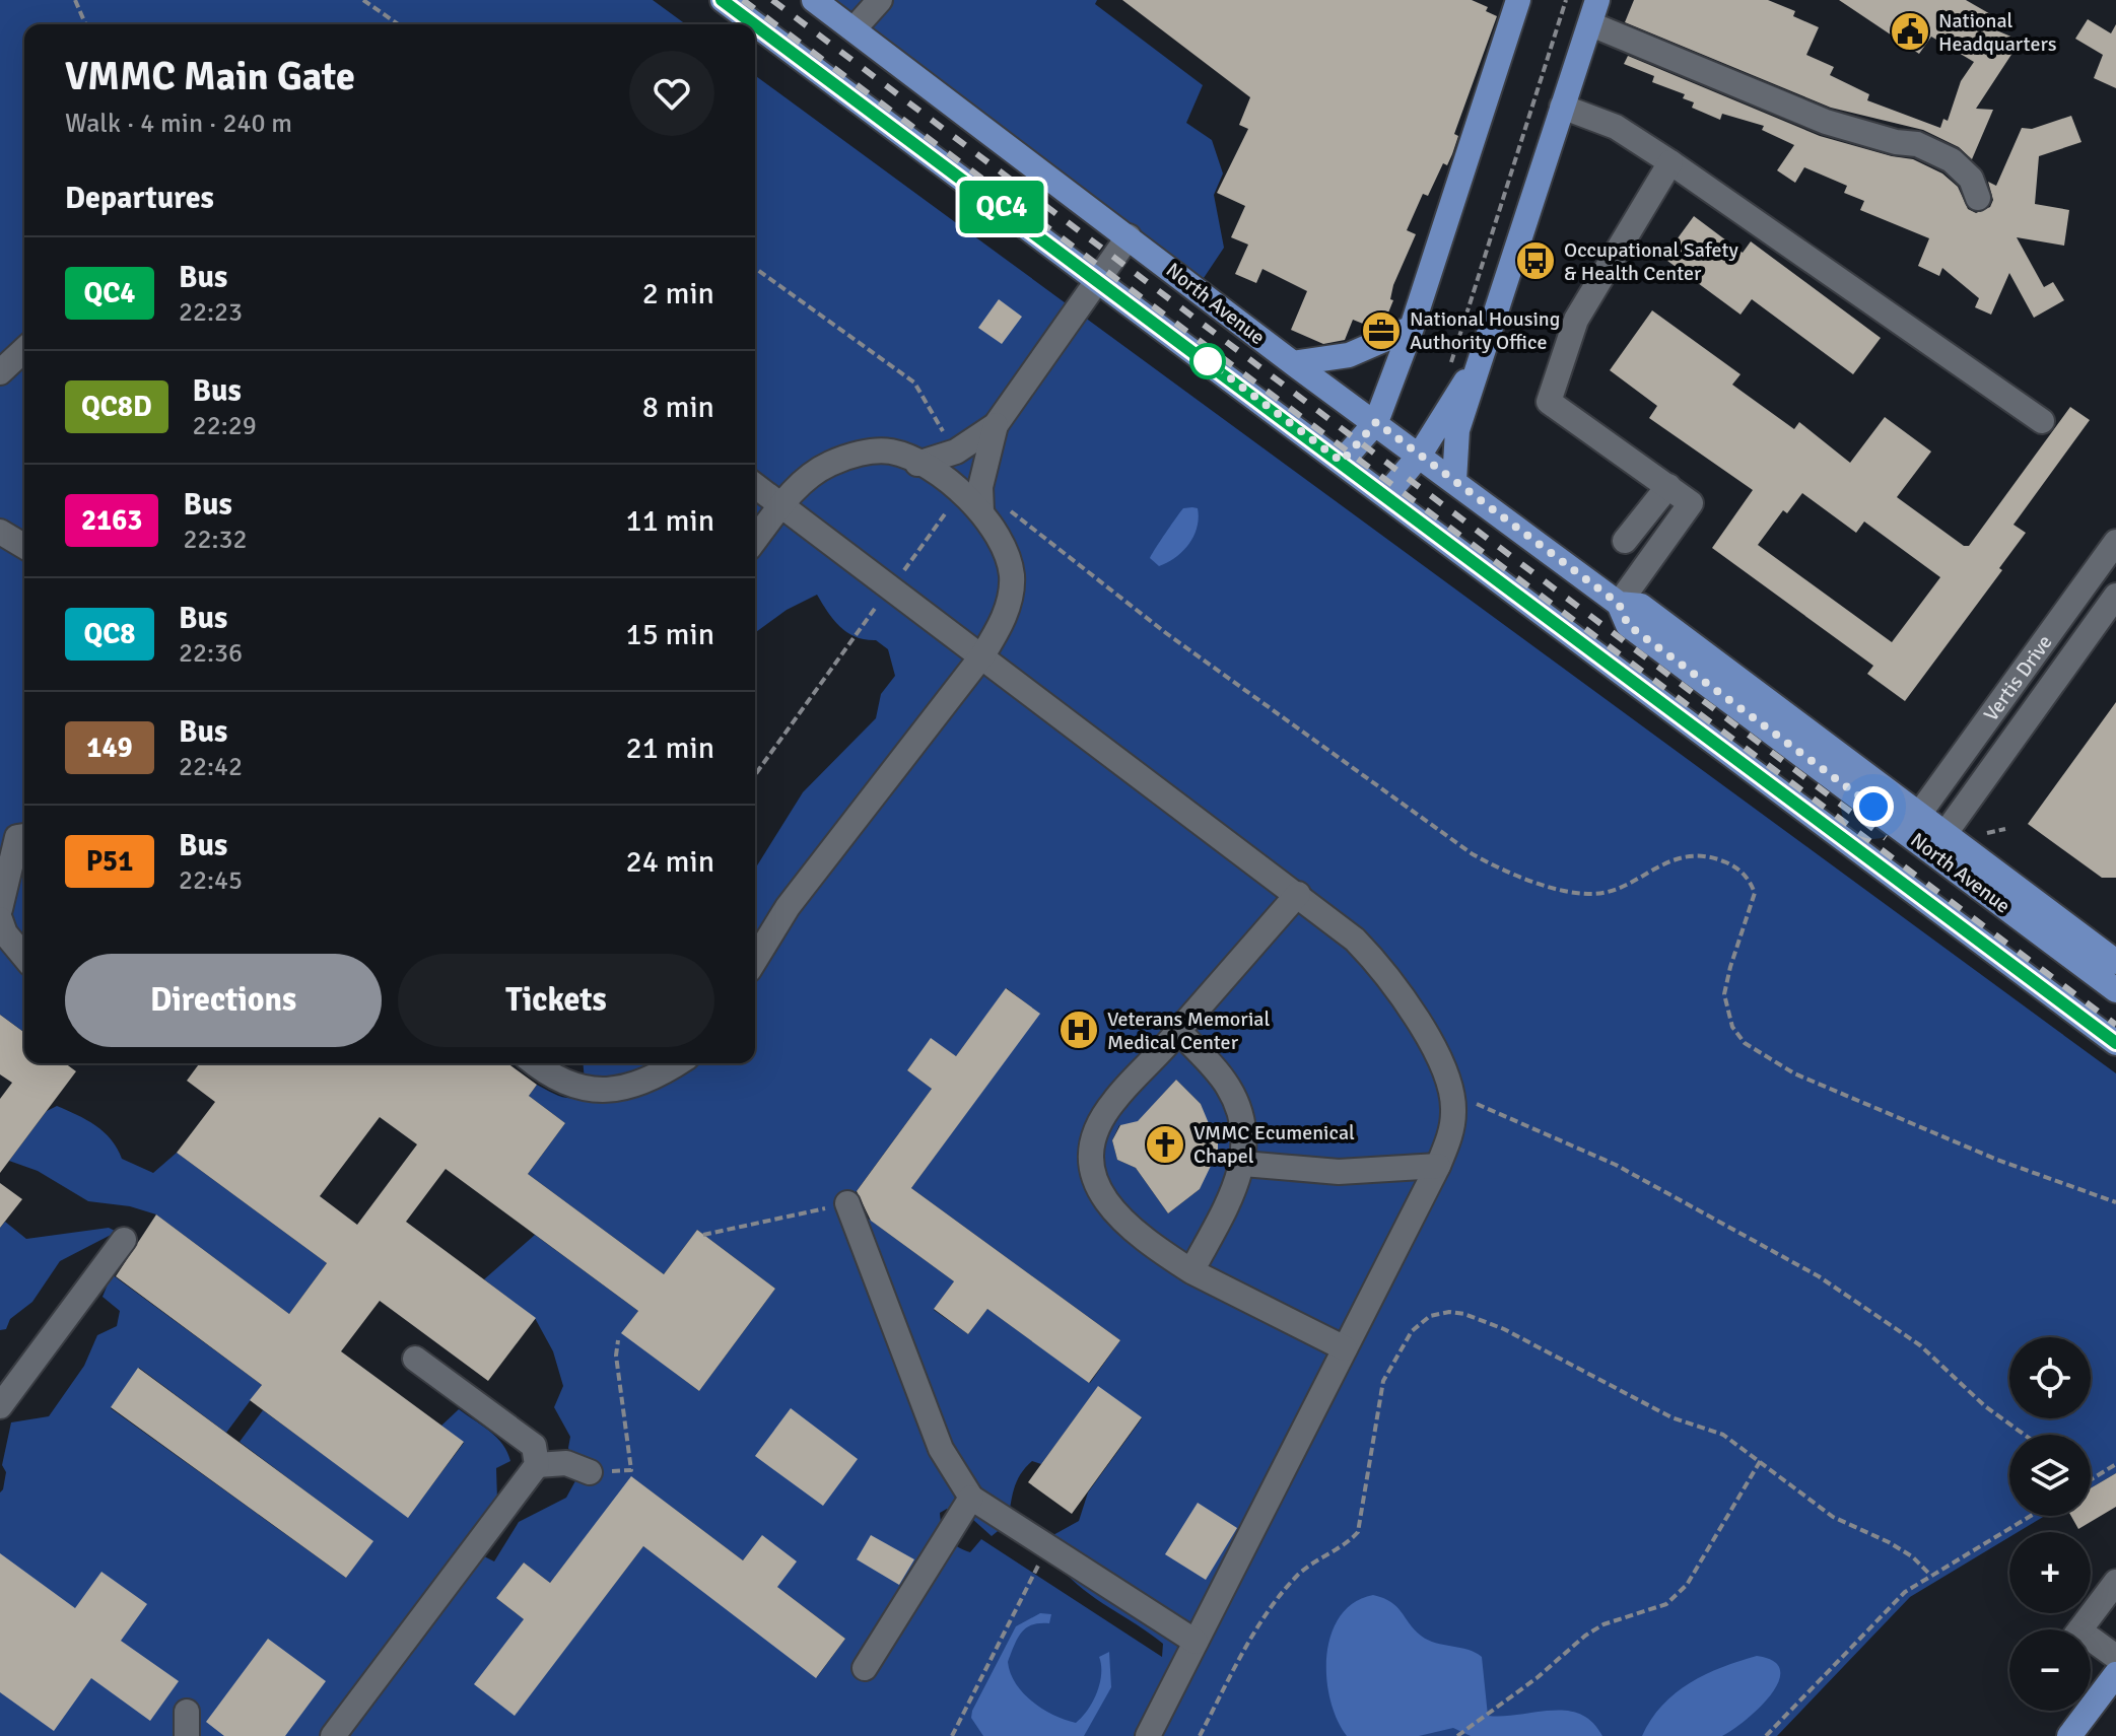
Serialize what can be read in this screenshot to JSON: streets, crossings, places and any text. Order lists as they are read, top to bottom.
{
  "streets": {
    "main road": ["North Avenue"],
    "street": ["Vertis Drive"]
  },
  "crossings": [
    ["North Avenue", "Vertis Drive"]
  ],
  "places": {
    "public building": ["National Headquarters"],
    "bus stop": ["Occupational Safety & Health Center"],
    "office": ["National Housing Authority Office"],
    "hospital": ["Veterans Memorial Medical Center"],
    "church": ["VMMC Ecumenical Chapel"]
  },
  "lines": ["bus line QC4"],
  "page": {
    "on_map": "QC4",
    "heading": [
      ["VMMC Main Gate", "Walk · 4 min · 240 m"],
      "Departures"
    ],
    "list": [
      {
        "mark": "QC4",
        "name": "Bus",
        "note": "22:23",
        "value": "2 min"
      },
      {
        "mark": "QC8D",
        "name": "Bus",
        "note": "22:29",
        "value": "8 min"
      },
      {
        "mark": "2163",
        "name": "Bus",
        "note": "22:32",
        "value": "11 min"
      },
      {
        "mark": "QC8",
        "name": "Bus",
        "note": "22:36",
        "value": "15 min"
      },
      {
        "mark": "149",
        "name": "Bus",
        "note": "22:42",
        "value": "21 min"
      },
      {
        "mark": "P51",
        "name": "Bus",
        "note": "22:45",
        "value": "24 min"
      }
    ],
    "buttons": ["Directions", "Tickets"],
    "map_buttons": ["+", "−"]
  }
}
